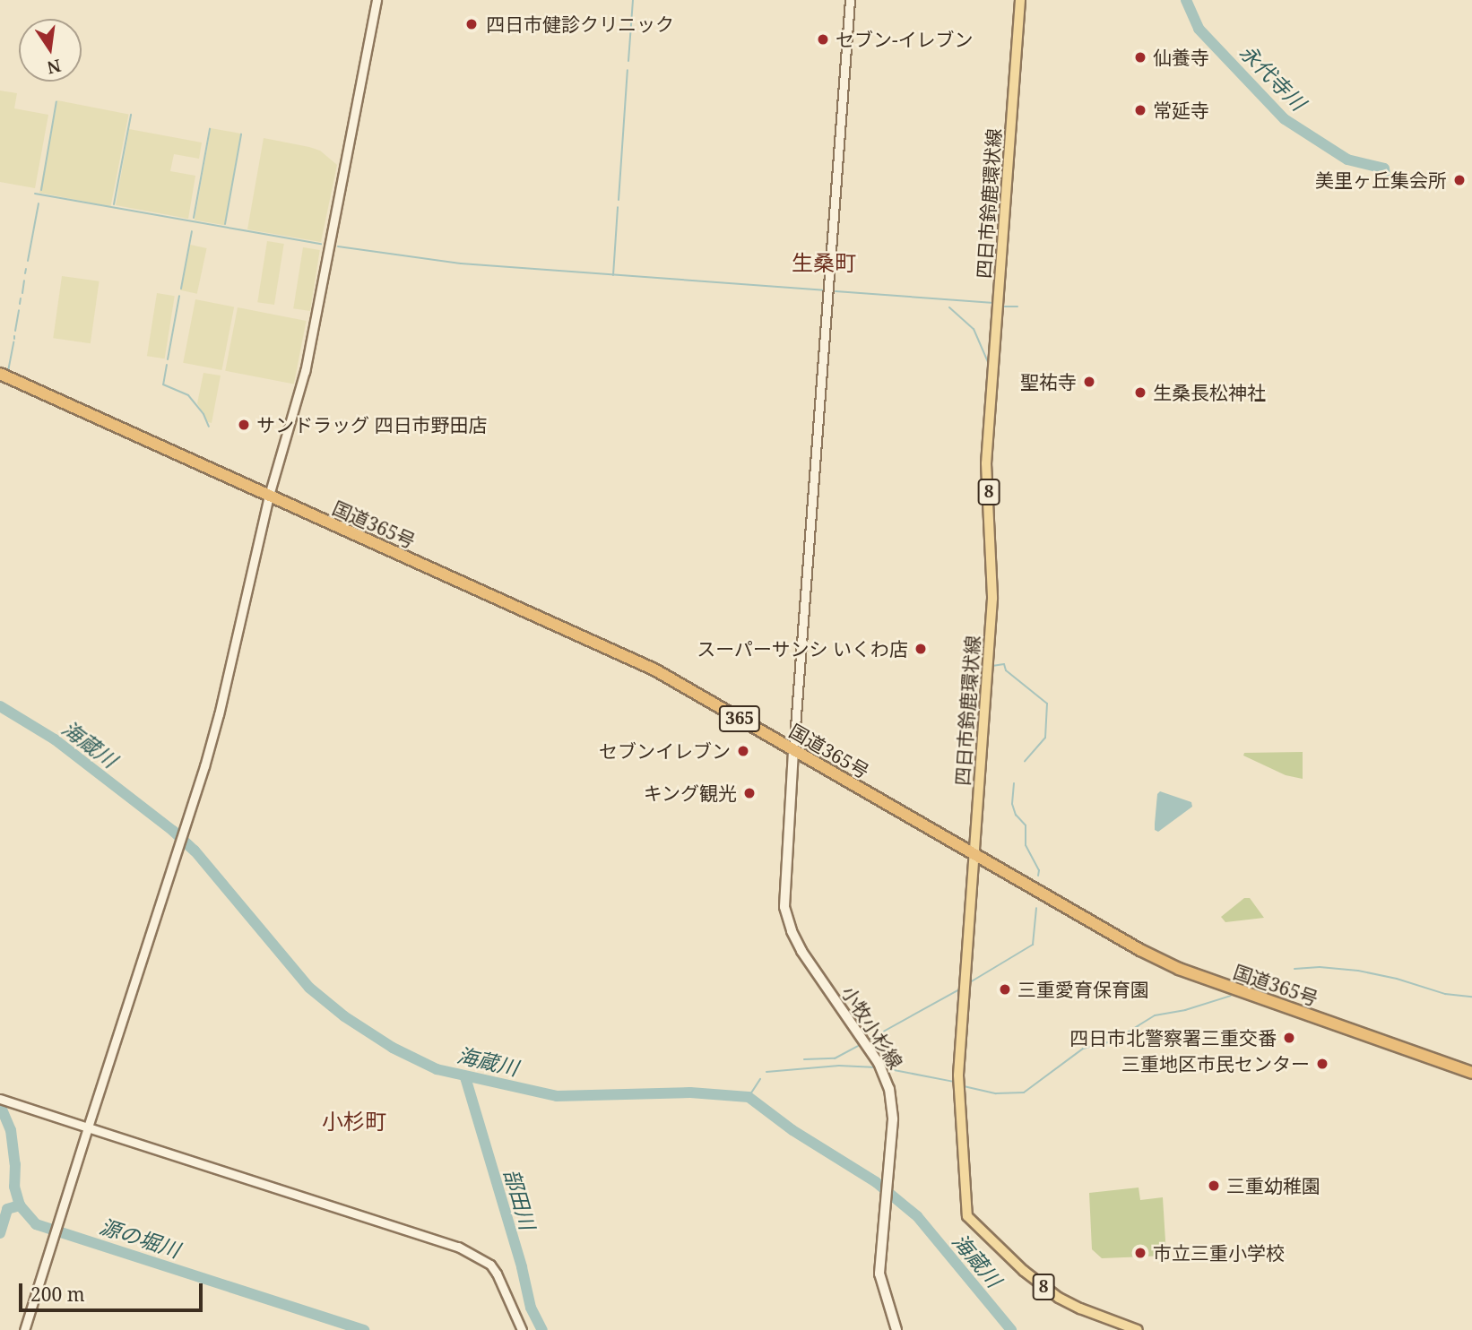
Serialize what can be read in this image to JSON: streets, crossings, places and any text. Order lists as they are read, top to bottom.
{
  "streets": {
    "highway": ["国道365号", "365"],
    "main road": ["四日市鈴鹿環状線", "8", "小牧小杉線"]
  },
  "crossings": [
    ["四日市鈴鹿環状線", "国道365号"],
    ["国道365号", "小牧小杉線"]
  ],
  "districts": ["生桑町", "小杉町"],
  "water": [
    "永代寺川",
    "海蔵川",
    "部田川",
    "源の堀川"
  ],
  "places": [
    "四日市健診クリニック",
    "セブン-イレブン",
    "仙養寺",
    "常延寺",
    "美里ヶ丘集会所",
    "聖祐寺",
    "生桑長松神社",
    "サンドラッグ 四日市野田店",
    "スーパーサンシ いくわ店",
    "セブンイレブン",
    "キング観光",
    "三重愛育保育園",
    "四日市北警察署三重交番",
    "三重地区市民センター",
    "三重幼稚園",
    "市立三重小学校"
  ],
  "scale_bar": "200 m",
  "north": "bottom"
}
